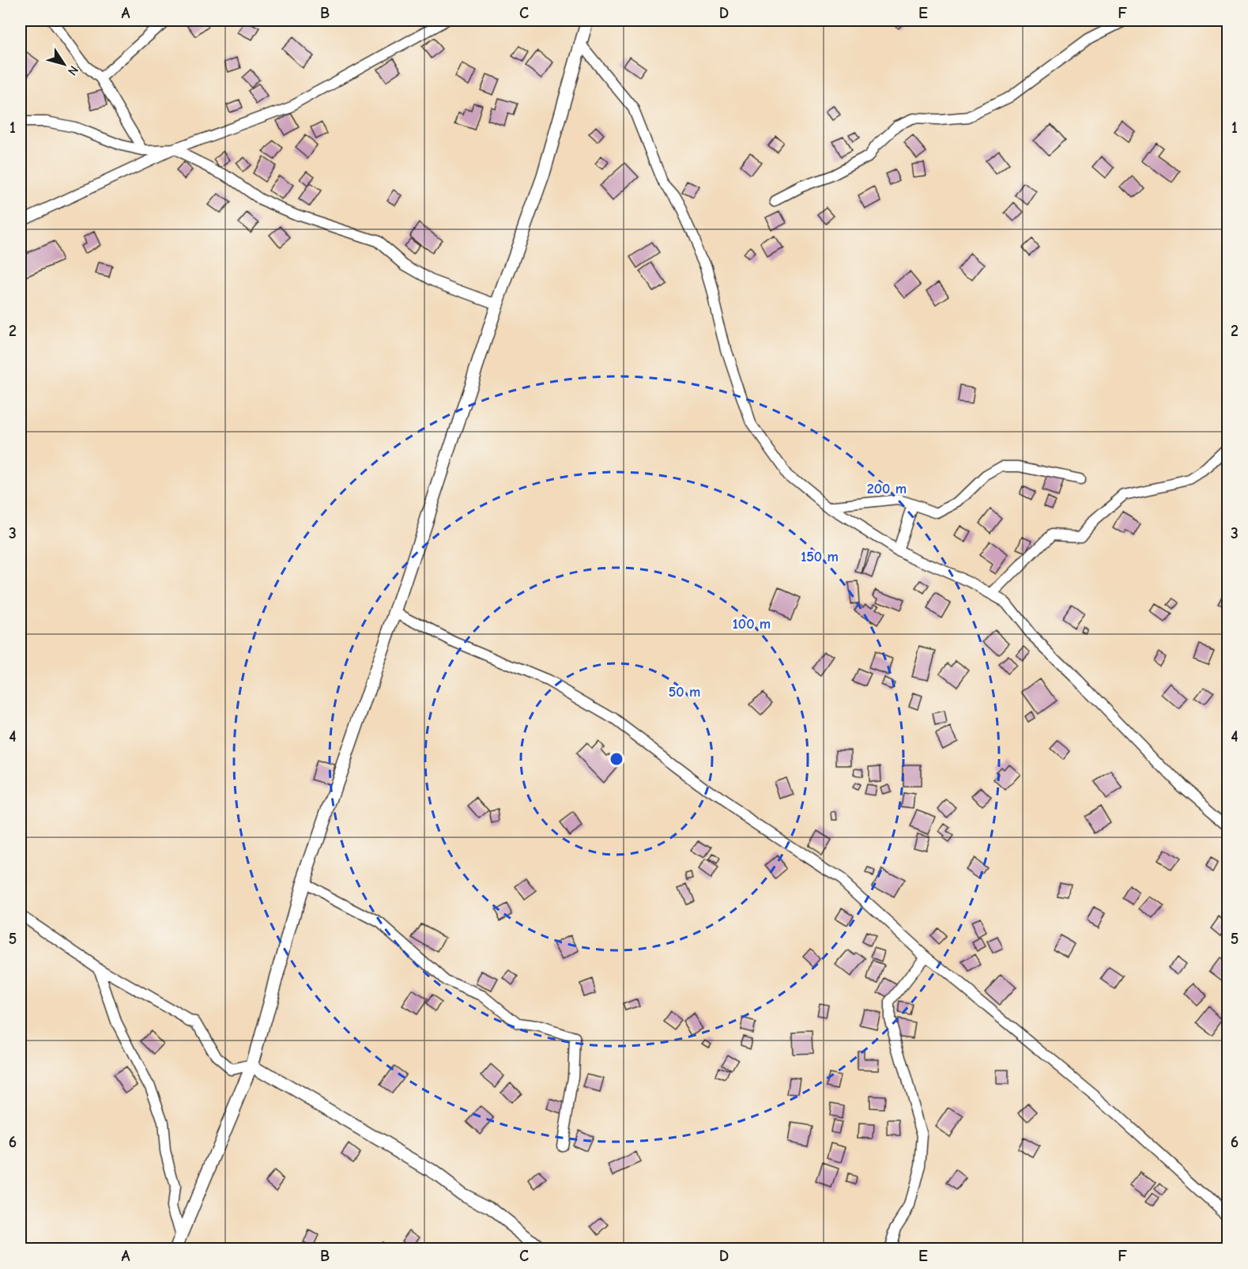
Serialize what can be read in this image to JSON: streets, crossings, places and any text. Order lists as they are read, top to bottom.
{
  "north": "bottom right",
  "grid": {
    "columns": [
      "A",
      "B",
      "C",
      "D",
      "E",
      "F"
    ],
    "rows": [
      "1",
      "2",
      "3",
      "4",
      "5",
      "6"
    ]
  },
  "rings": [
    "200 m",
    "150 m",
    "100 m",
    "50 m"
  ]
}
